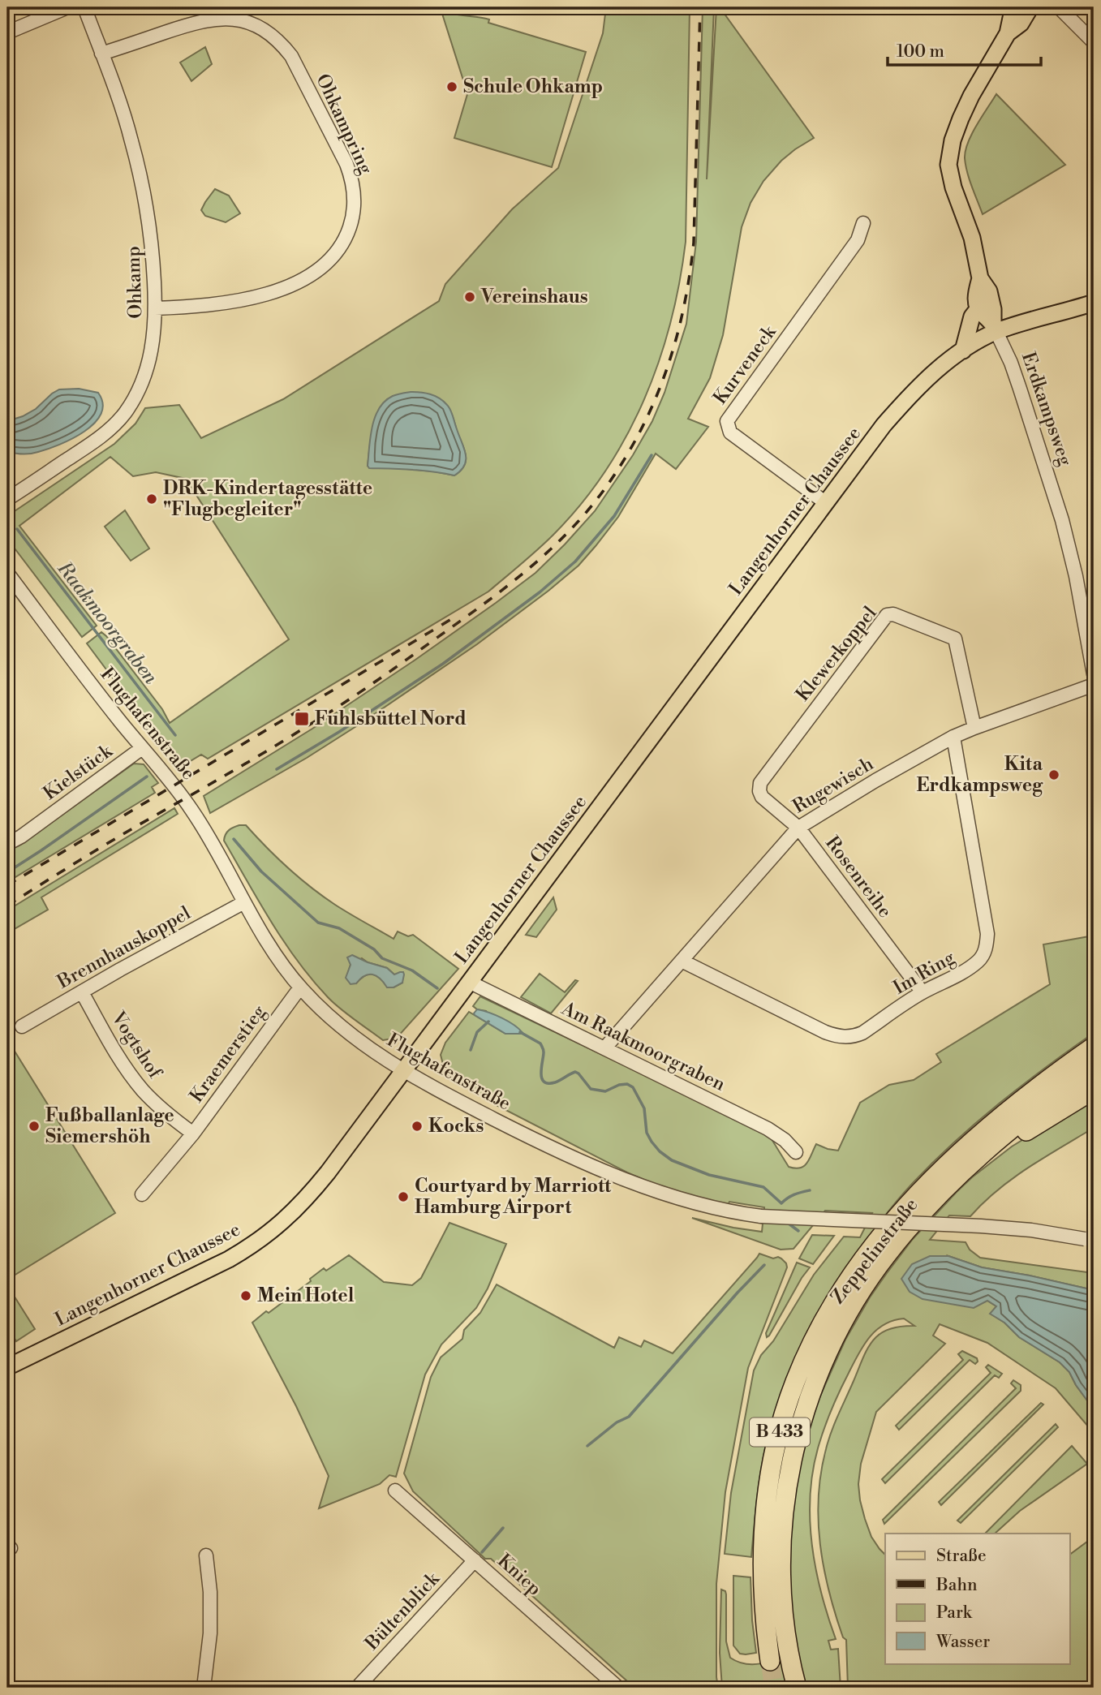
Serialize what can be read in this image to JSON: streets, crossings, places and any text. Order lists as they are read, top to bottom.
{
  "streets": {
    "highway": ["Zeppelinstraße", "B 433"],
    "main road": ["Erdkampsweg", "Langenhorner Chaussee"],
    "street": [
      "Ohkampring",
      "Ohkamp",
      "Kurveneck",
      "Klewerkoppel",
      "Flughafenstraße",
      "Kielstück",
      "Rugewisch",
      "Rosenreihe",
      "Brennhauskoppel",
      "Im Ring",
      "Vogtshof",
      "Am Raakmoorgraben",
      "Kraemerstieg",
      "Kniep",
      "Bültenblick"
    ]
  },
  "crossings": [
    ["Ohkampring", "Ohkamp"],
    ["Kurveneck", "Langenhorner Chaussee"],
    ["Erdkampsweg", "Langenhorner Chaussee"],
    ["Langenhorner Chaussee", "Flughafenstraße"],
    ["Langenhorner Chaussee", "Am Raakmoorgraben"],
    ["Klewerkoppel", "Rugewisch"],
    ["Klewerkoppel", "Rosenreihe"],
    ["Flughafenstraße", "Kielstück"],
    ["Flughafenstraße", "Brennhauskoppel"],
    ["Flughafenstraße", "Kraemerstieg"],
    ["Rugewisch", "Rosenreihe"],
    ["Rugewisch", "Im Ring"],
    ["Rugewisch", "Am Raakmoorgraben"],
    ["Rosenreihe", "Im Ring"],
    ["Brennhauskoppel", "Vogtshof"],
    ["Vogtshof", "Kraemerstieg"],
    ["Kniep", "Bültenblick"]
  ],
  "water": ["Raakmoorgraben"],
  "places": {
    "other": [
      "Schule Ohkamp",
      "Vereinshaus",
      "DRK-Kindertagesstätte \"Flugbegleiter\"",
      "Kita Erdkampsweg",
      "Fußballanlage Siemershöh",
      "Kocks",
      "Courtyard by Marriott Hamburg Airport",
      "Mein Hotel"
    ],
    "transit": ["Fuhlsbüttel Nord"]
  },
  "legend": [
    "Straße",
    "Bahn",
    "Park",
    "Wasser"
  ],
  "scale_bar": "100 m"
}
